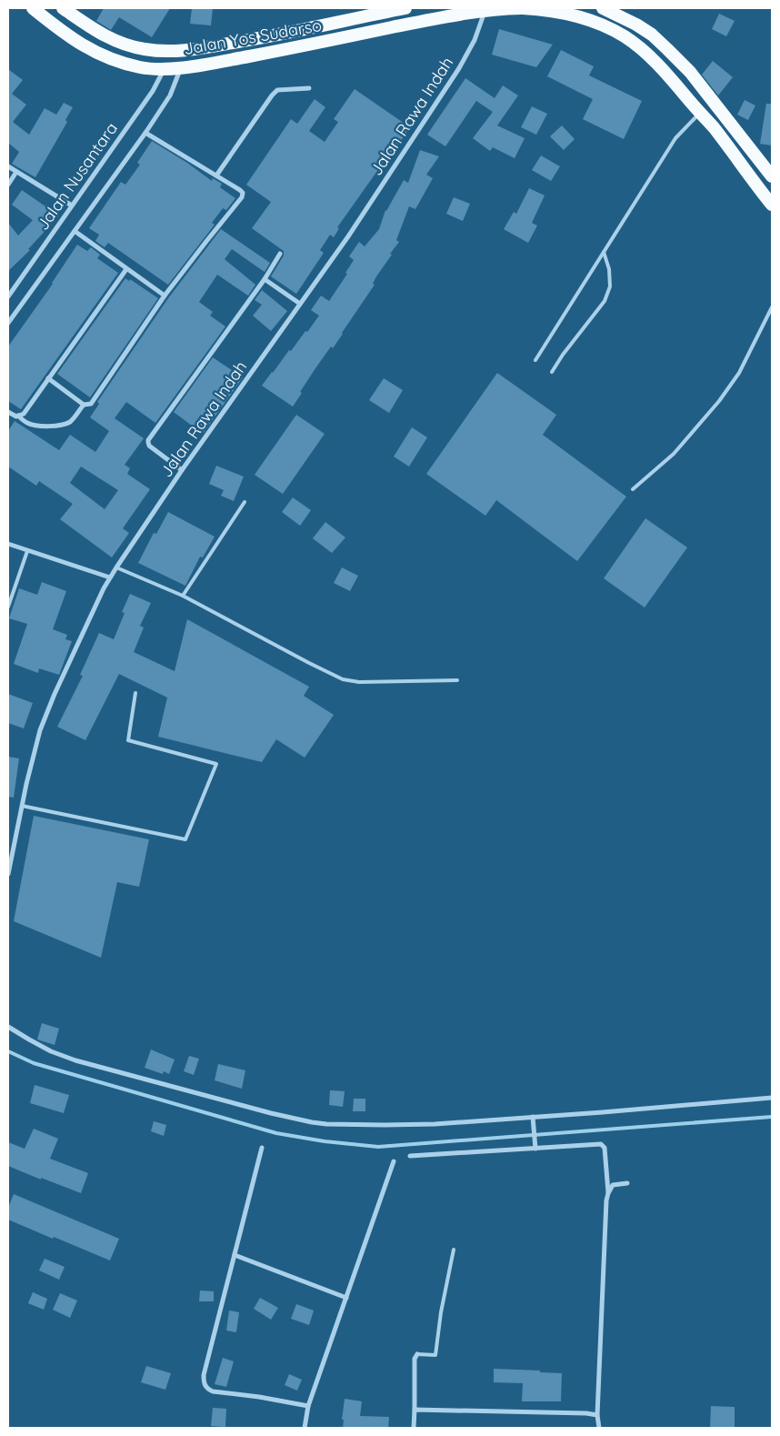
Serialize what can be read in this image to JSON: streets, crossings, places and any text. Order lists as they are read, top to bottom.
{
  "streets": {
    "highway": ["Jalan Yos Sudarso"],
    "street": ["Jalan Rawa Indah", "Jalan Nusantara"]
  },
  "crossings": [
    ["Jalan Yos Sudarso", "Jalan Rawa Indah"],
    ["Jalan Yos Sudarso", "Jalan Nusantara"]
  ]
}
